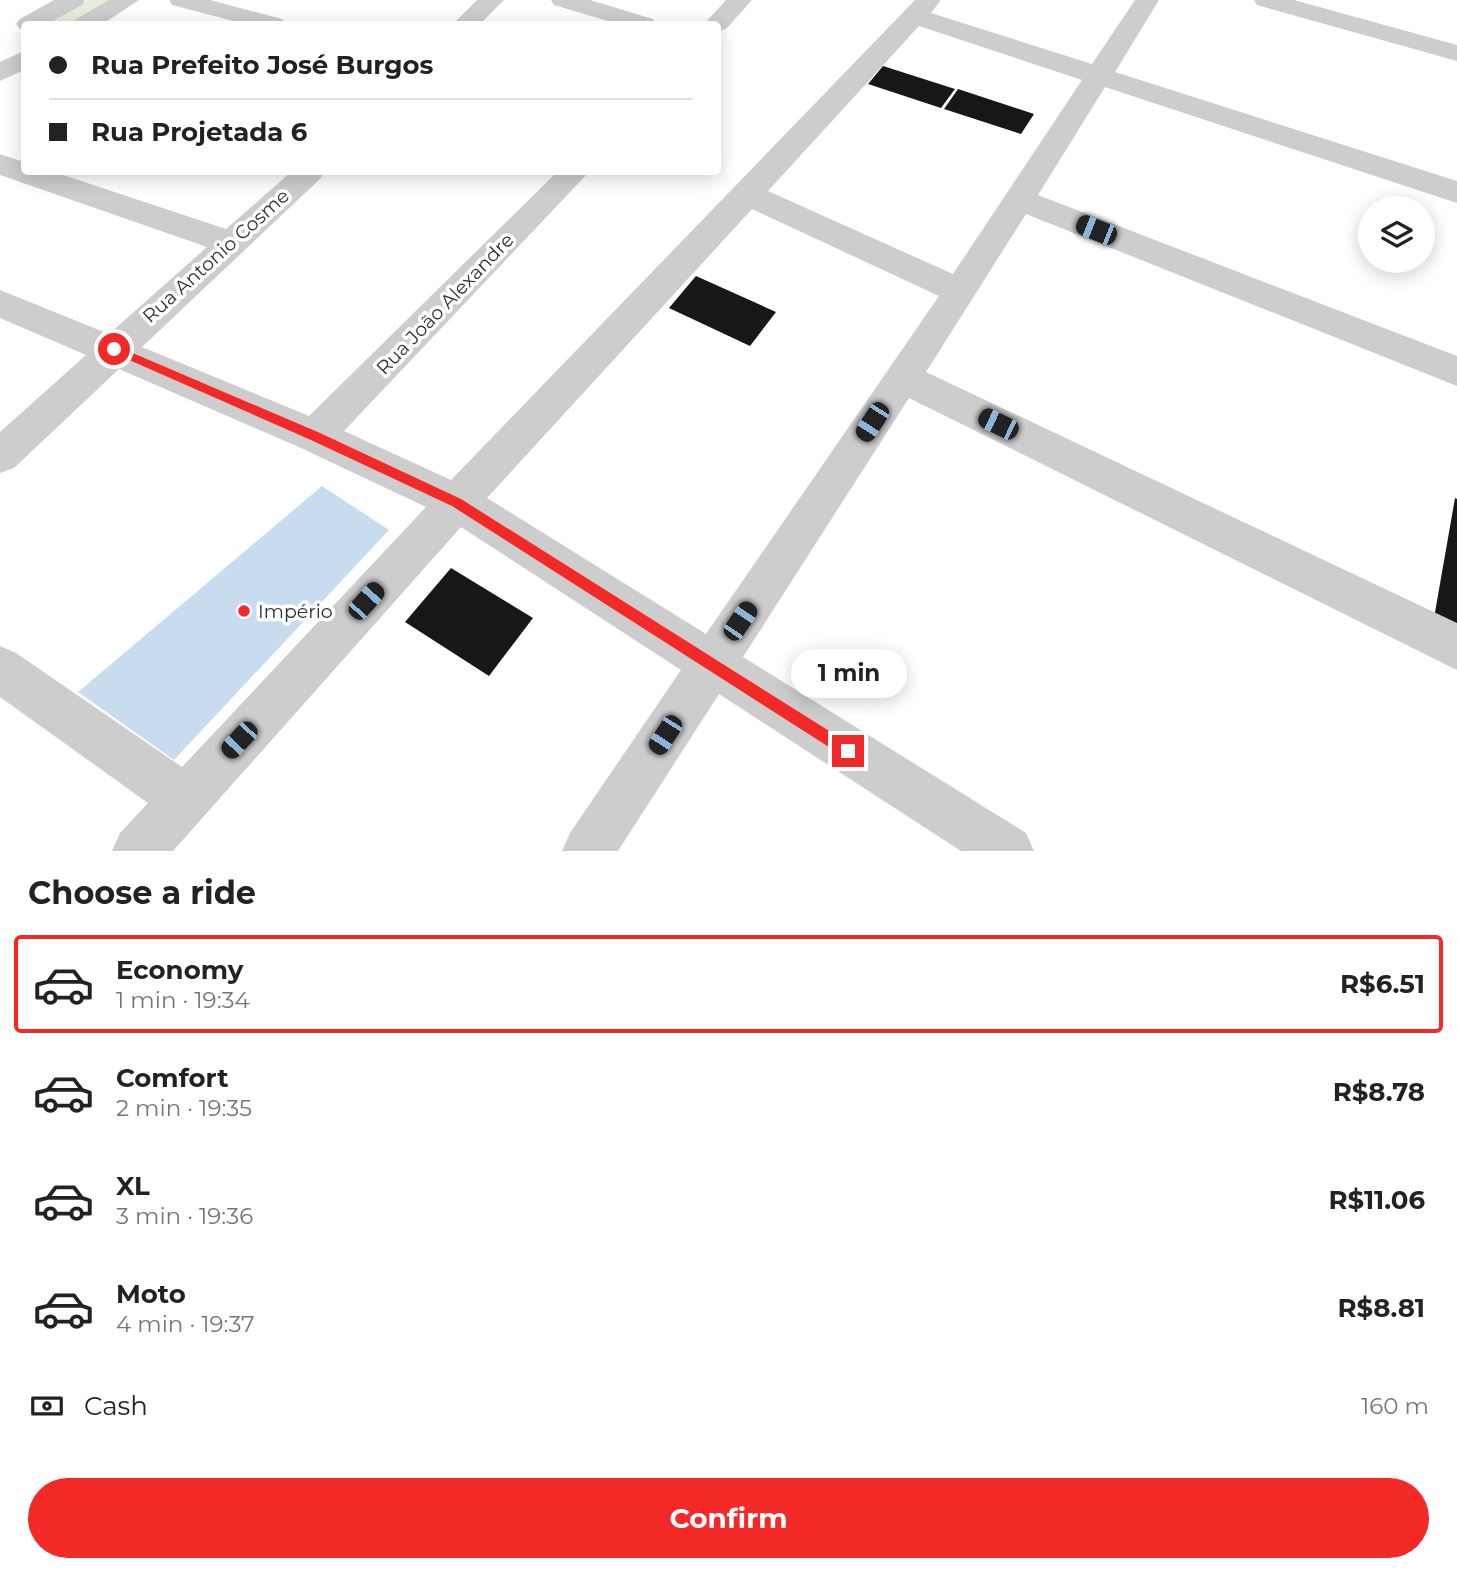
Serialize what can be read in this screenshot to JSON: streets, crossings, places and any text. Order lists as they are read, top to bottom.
{
  "streets": {
    "street": ["Rua Antonio Cosme", "Rua João Alexandre"]
  },
  "places": ["Império"],
  "page": {
    "banner": ["Rua Prefeito José Burgos", "Rua Projetada 6"],
    "bubble": "1 min",
    "heading": "Choose a ride",
    "list": [
      {
        "name": "Economy",
        "note": "1 min · 19:34",
        "value": "R$6.51"
      },
      {
        "name": "Comfort",
        "note": "2 min · 19:35",
        "value": "R$8.78"
      },
      {
        "name": "XL",
        "note": "3 min · 19:36",
        "value": "R$11.06"
      },
      {
        "name": "Moto",
        "note": "4 min · 19:37",
        "value": "R$8.81"
      }
    ],
    "pay": ["Cash", "160 m"],
    "buttons": "Confirm"
  }
}
